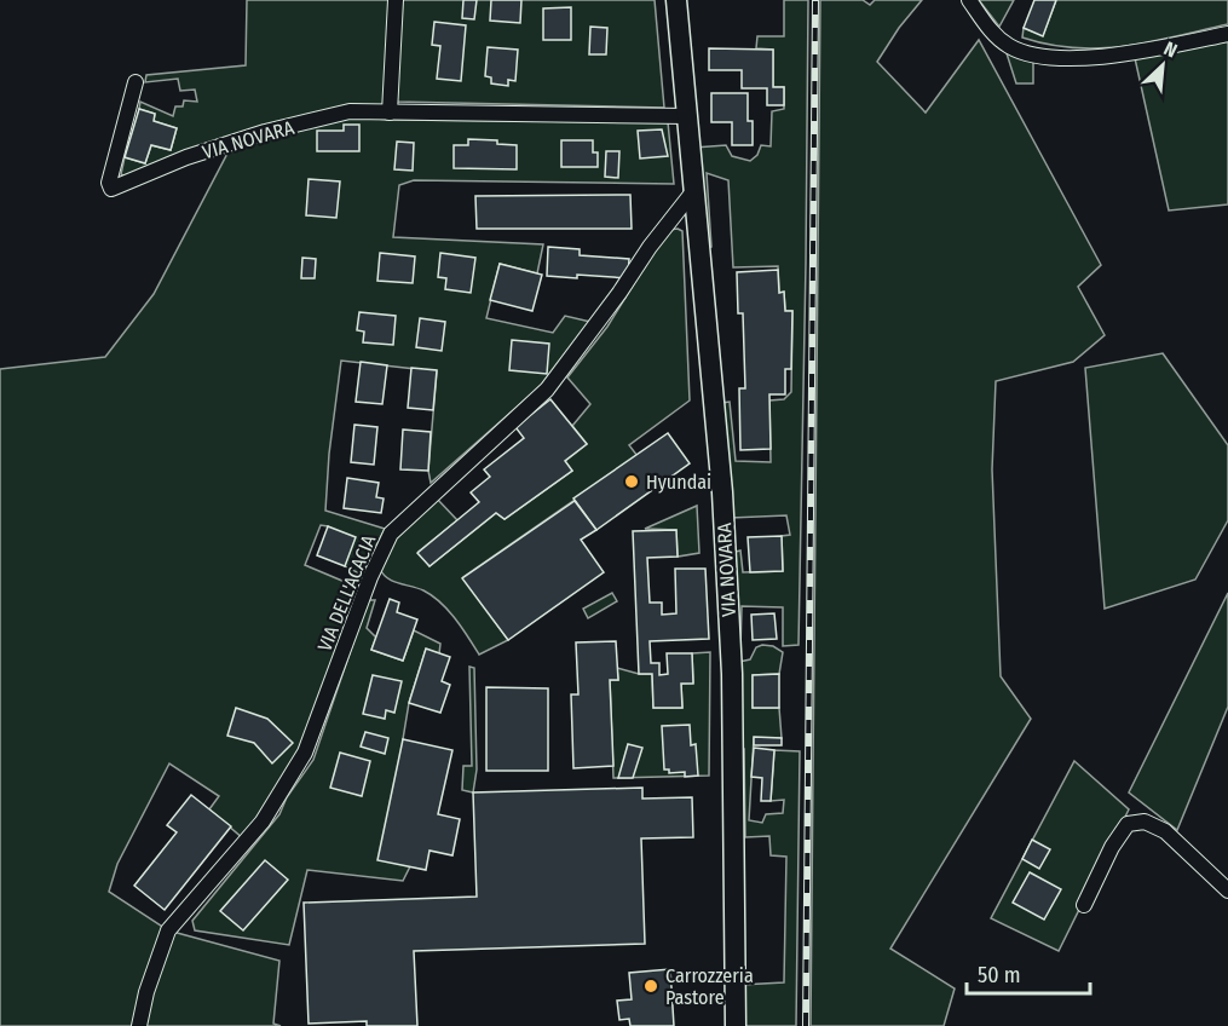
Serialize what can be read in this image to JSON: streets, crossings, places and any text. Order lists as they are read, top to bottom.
{
  "streets": {
    "main road": ["VIA NOVARA"],
    "street": ["VIA DELL'ACACIA"]
  },
  "crossings": [
    ["VIA NOVARA", "VIA DELL'ACACIA"]
  ],
  "places": ["Hyundai", "Carrozzeria Pastore"],
  "scale_bar": "50 m",
  "north": "top right"
}
